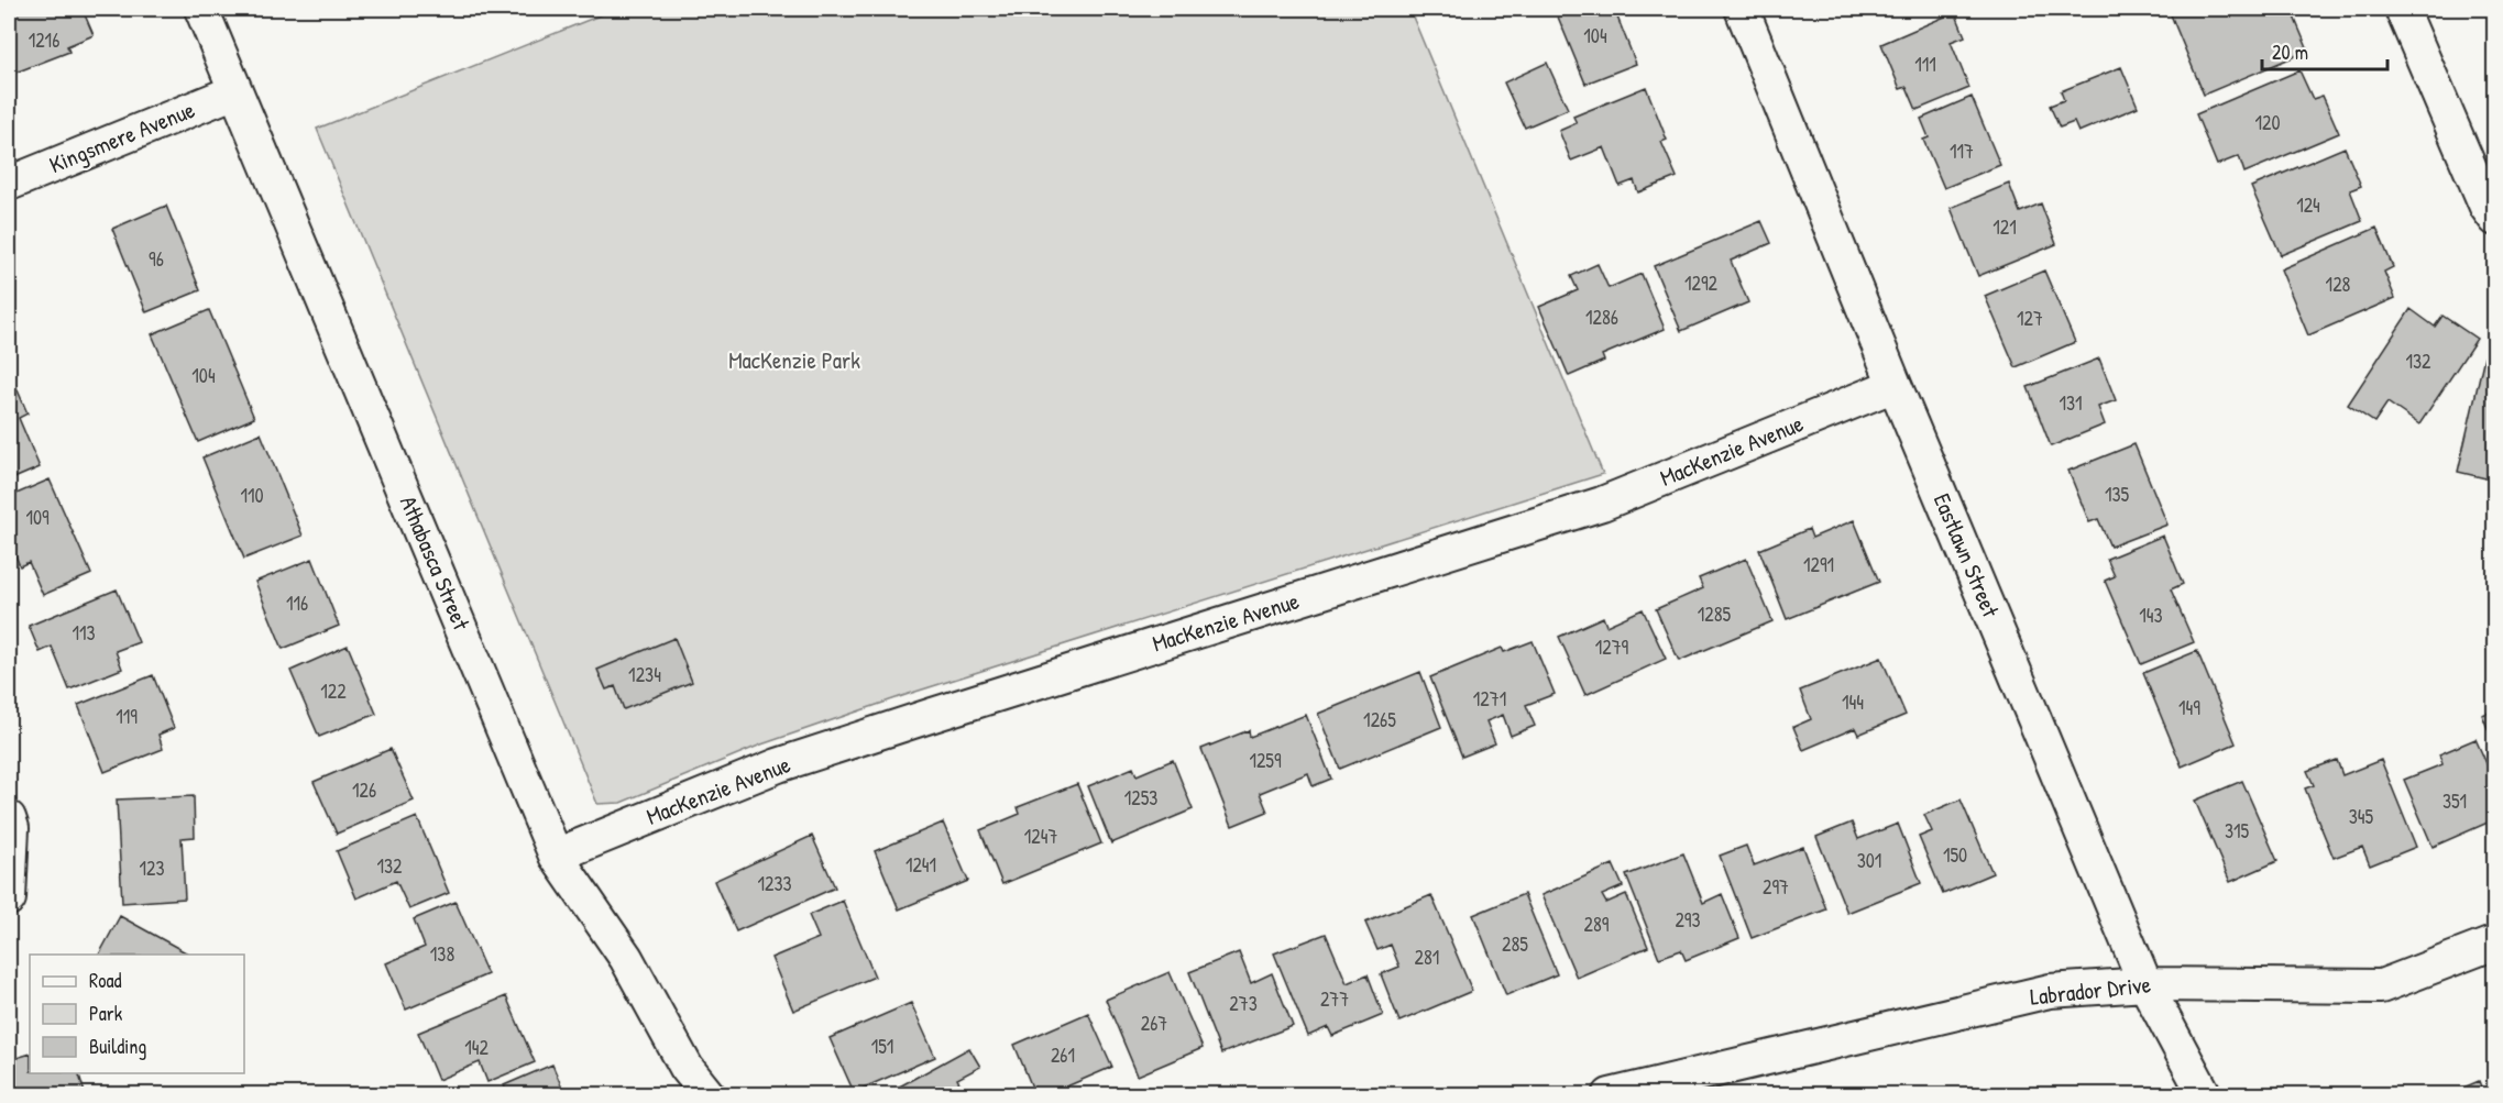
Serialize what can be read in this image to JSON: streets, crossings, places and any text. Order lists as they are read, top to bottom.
{
  "streets": {
    "street": [
      "Kingsmere Avenue",
      "MacKenzie Avenue",
      "Eastlawn Street",
      "Athabasca Street",
      "Labrador Drive"
    ]
  },
  "crossings": [
    ["Kingsmere Avenue", "Athabasca Street"],
    ["MacKenzie Avenue", "Eastlawn Street"],
    ["MacKenzie Avenue", "Athabasca Street"],
    ["Eastlawn Street", "Labrador Drive"]
  ],
  "parks": ["MacKenzie Park"],
  "house_numbers": [
    "104",
    "1216",
    "111",
    "120",
    "117",
    "124",
    "121",
    "96",
    "1292",
    "128",
    "1286",
    "127",
    "132",
    "104",
    "131",
    "135",
    "110",
    "109",
    "1291",
    "116",
    "1285",
    "143",
    "113",
    "1279",
    "1234",
    "122",
    "1271",
    "144",
    "149",
    "119",
    "1265",
    "1259",
    "126",
    "1253",
    "351",
    "345",
    "315",
    "1247",
    "150",
    "301",
    "1241",
    "132",
    "123",
    "1233",
    "297",
    "293",
    "289",
    "285",
    "138",
    "281",
    "277",
    "273",
    "267",
    "151",
    "142",
    "261"
  ],
  "legend": ["Road", "Park", "Building"],
  "scale_bar": "20 m"
}
